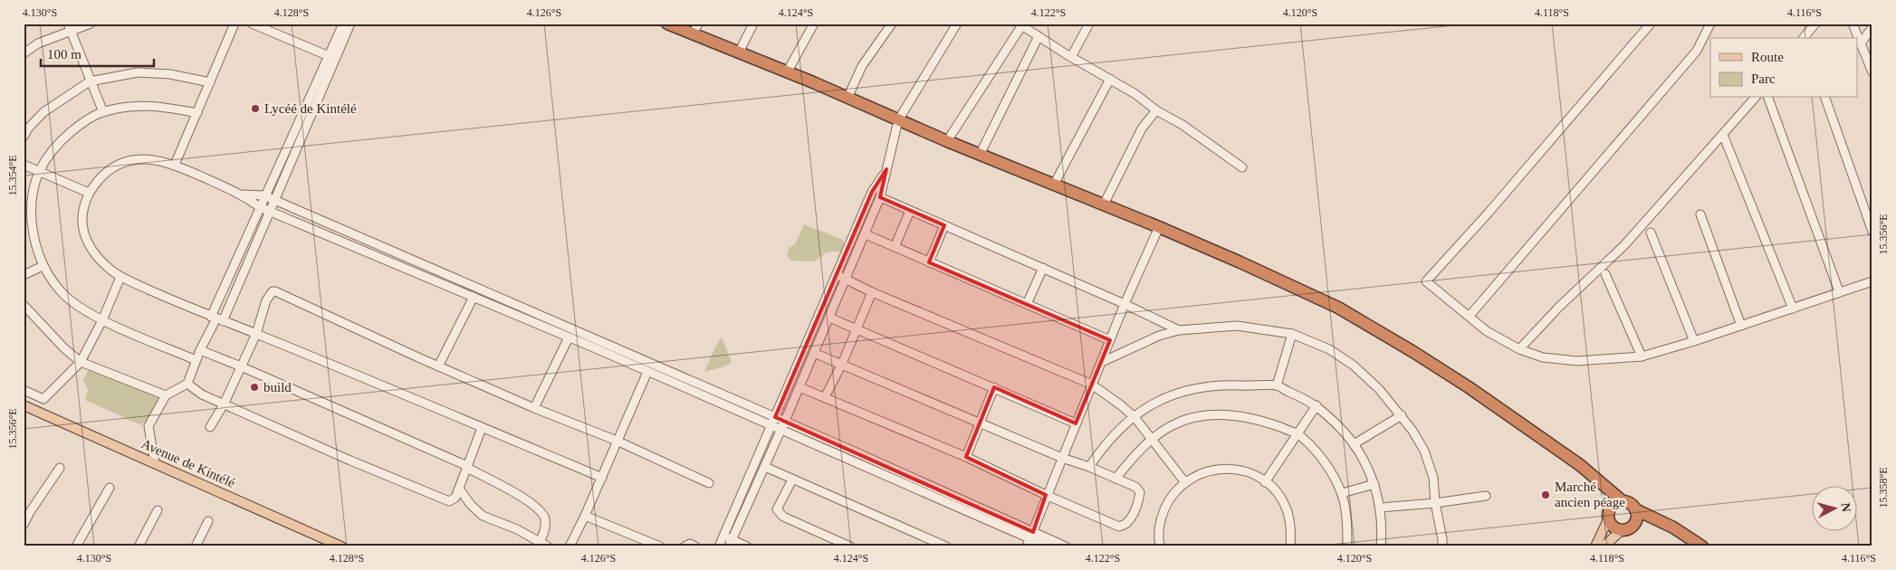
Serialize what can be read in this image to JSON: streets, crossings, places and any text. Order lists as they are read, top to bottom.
{
  "streets": {
    "main road": ["Avenue de Kintélé"]
  },
  "places": ["Lycéé de Kintélé", "build", "Marché ancien péage"],
  "legend": ["Route", "Parc"],
  "scale_bar": "100 m",
  "north": "right",
  "coordinates": [
    "4.130°S",
    "4.128°S",
    "4.126°S",
    "4.124°S",
    "4.122°S",
    "4.120°S",
    "4.118°S",
    "4.116°S",
    "15.354°E",
    "15.356°E",
    "15.358°E"
  ]
}
